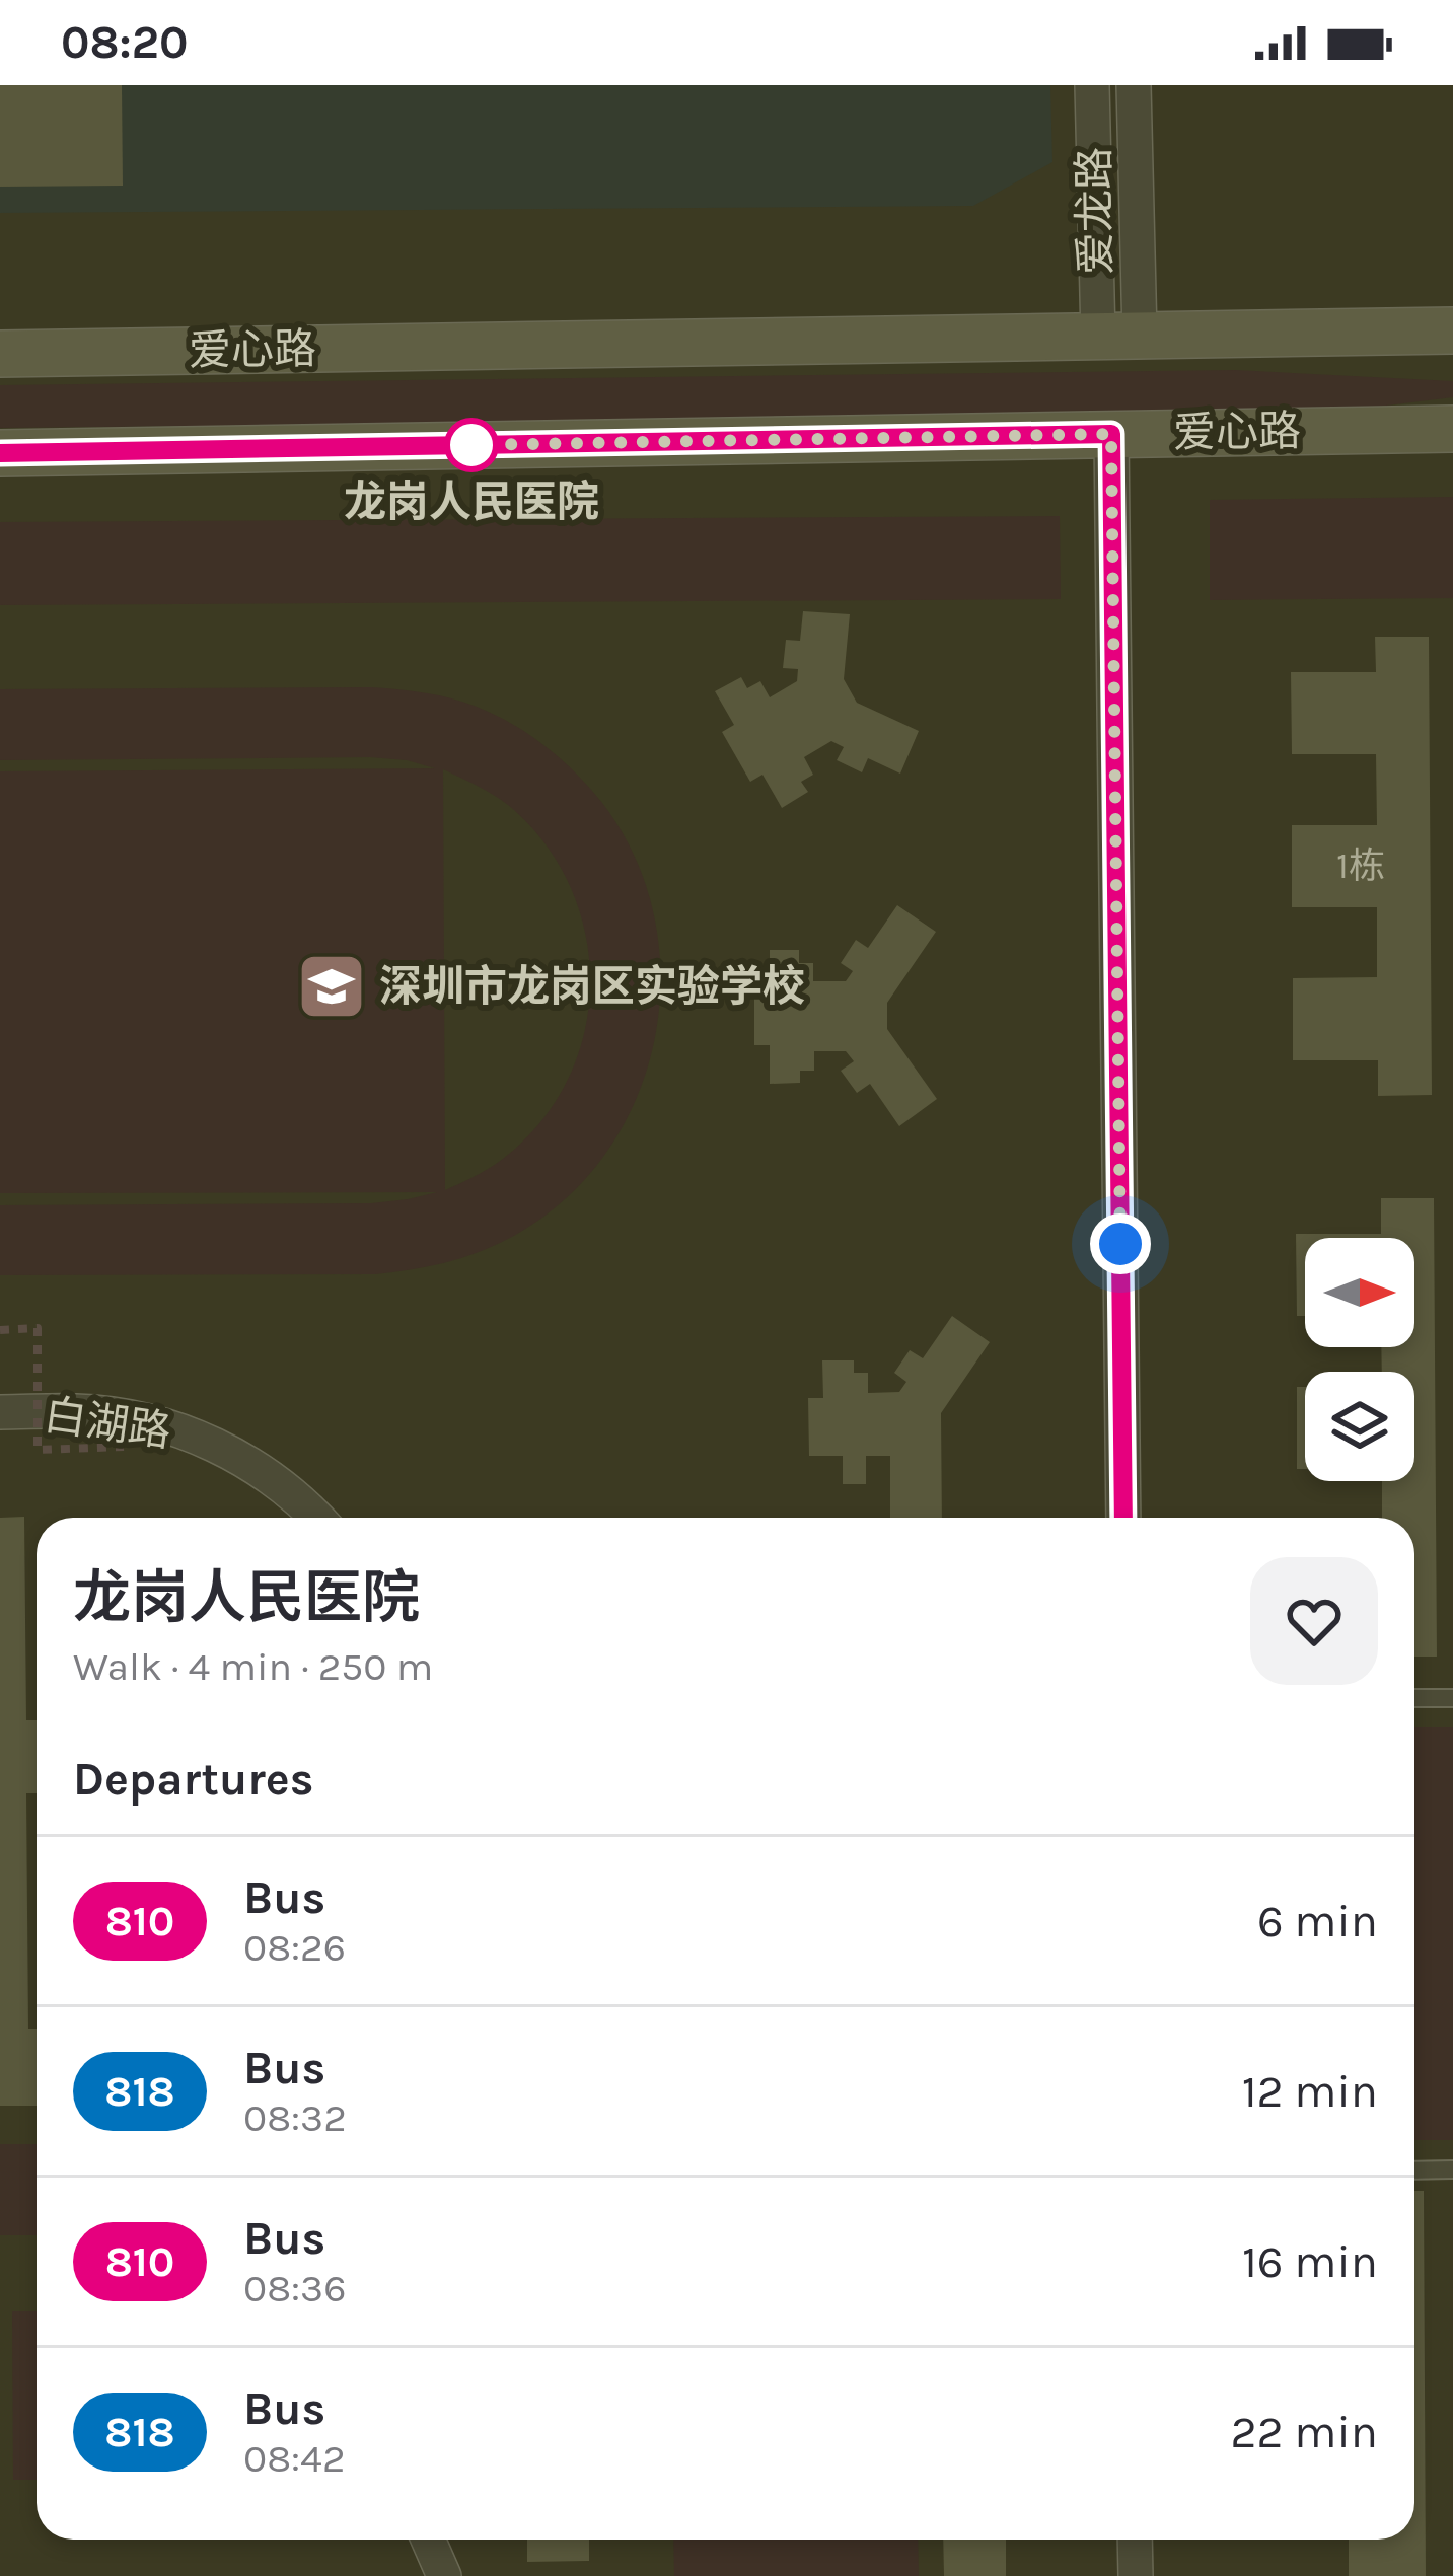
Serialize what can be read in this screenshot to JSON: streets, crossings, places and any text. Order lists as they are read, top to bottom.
{
  "streets": {
    "street": ["爱龙路", "爱心路", "白湖路"]
  },
  "crossings": [
    ["爱龙路", "爱心路"]
  ],
  "places": {
    "other": ["龙岗人民医院"],
    "school or university": ["深圳市龙岗区实验学校"]
  },
  "lines": ["bus line 810"],
  "house_numbers": ["1栋"],
  "north": "right",
  "page": {
    "status": "08:20",
    "heading": [
      ["龙岗人民医院", "Walk · 4 min · 250 m"],
      "Departures"
    ],
    "list": [
      {
        "mark": "810",
        "name": "Bus",
        "note": "08:26",
        "value": "6 min"
      },
      {
        "mark": "818",
        "name": "Bus",
        "note": "08:32",
        "value": "12 min"
      },
      {
        "mark": "810",
        "name": "Bus",
        "note": "08:36",
        "value": "16 min"
      },
      {
        "mark": "818",
        "name": "Bus",
        "note": "08:42",
        "value": "22 min"
      }
    ]
  }
}
